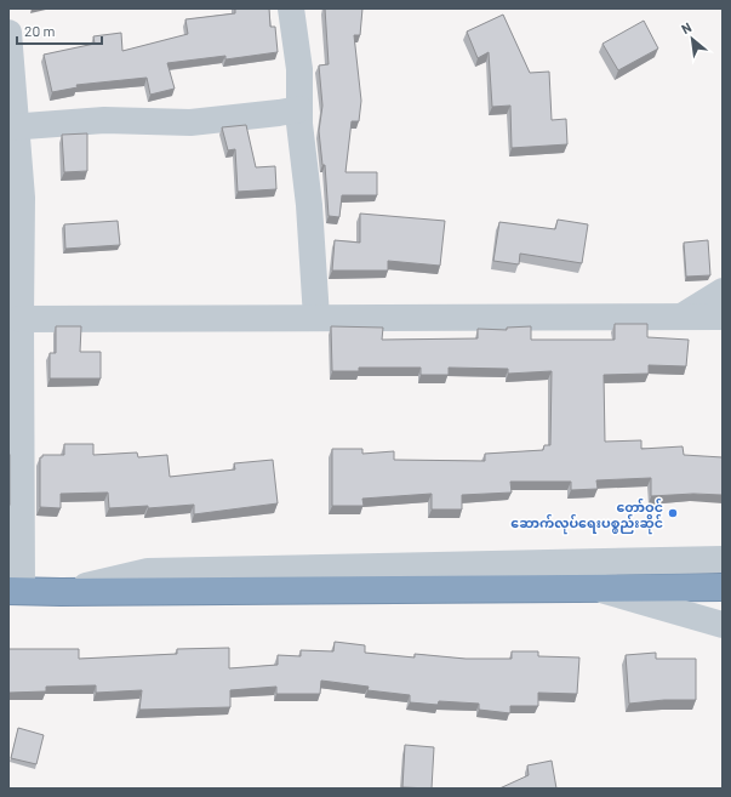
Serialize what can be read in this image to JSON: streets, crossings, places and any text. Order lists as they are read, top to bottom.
{
  "places": ["တော်ဝင် ဆောက်လုပ်ရေးပစ္စည်းဆိုင်"],
  "scale_bar": "20 m",
  "north": "top left"
}
